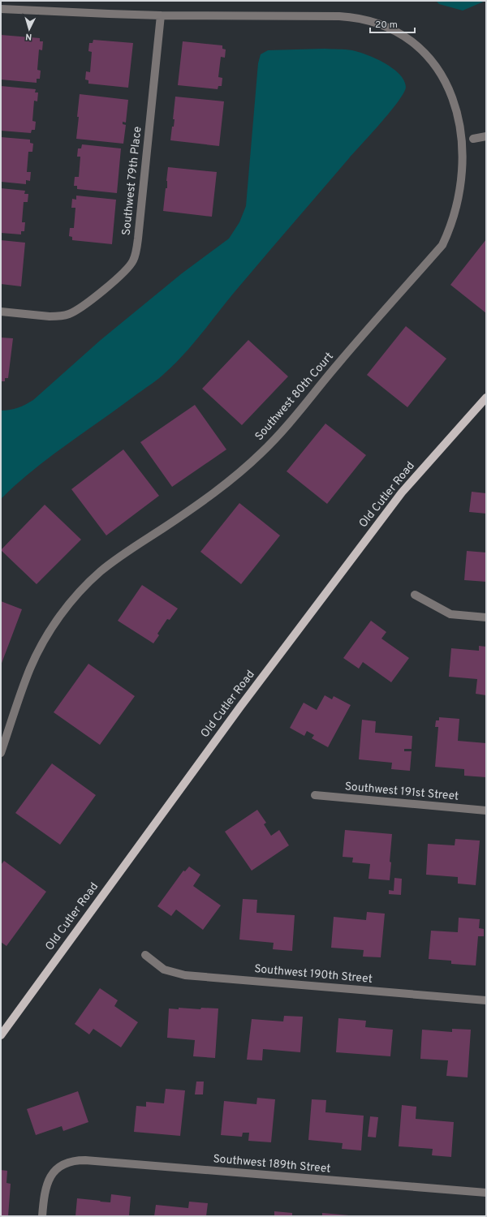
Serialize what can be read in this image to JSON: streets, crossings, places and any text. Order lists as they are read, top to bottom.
{
  "streets": {
    "main road": ["Old Cutler Road"],
    "street": [
      "Southwest 79th Place",
      "Southwest 80th Court",
      "Southwest 191st Street",
      "Southwest 190th Street",
      "Southwest 189th Street"
    ]
  },
  "scale_bar": "20 m",
  "north": "bottom"
}
